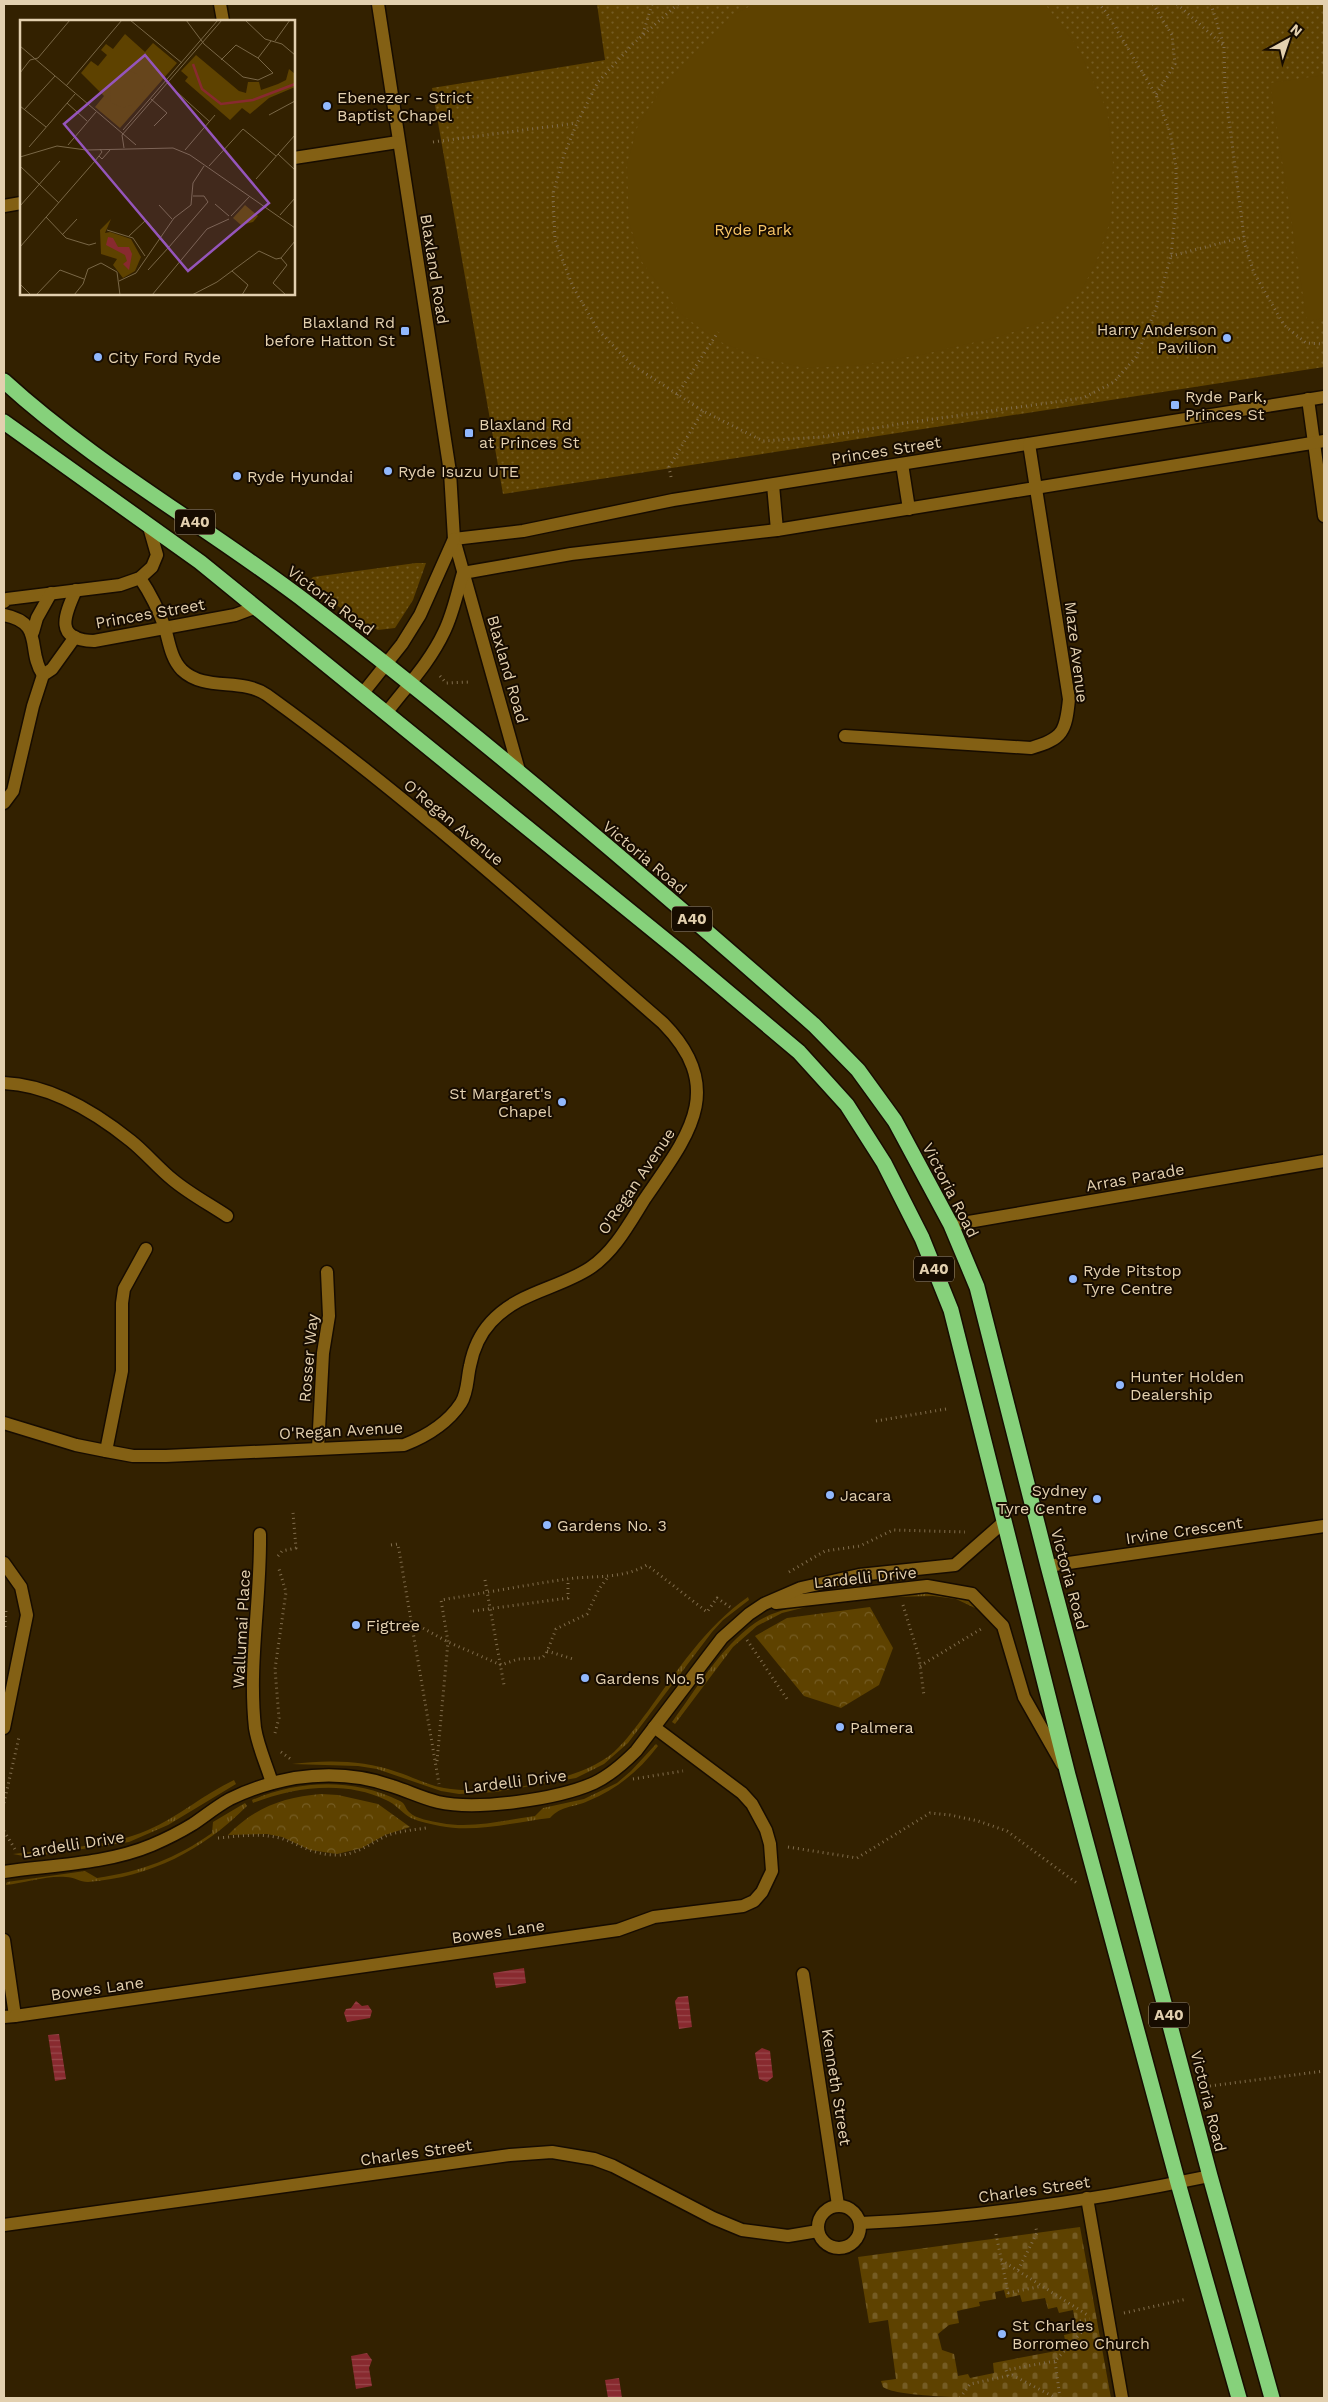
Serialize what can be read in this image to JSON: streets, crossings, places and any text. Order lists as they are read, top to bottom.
{
  "streets": {
    "highway": ["A40", "Victoria Road"],
    "street": [
      "Blaxland Road",
      "Princes Street",
      "Maze Avenue",
      "O'Regan Avenue",
      "Arras Parade",
      "Rosser Way",
      "Irvine Crescent",
      "Lardelli Drive",
      "Wallumai Place",
      "Bowes Lane",
      "Kenneth Street",
      "Charles Street"
    ]
  },
  "crossings": [
    ["Blaxland Road", "Princes Street"],
    ["Blaxland Road", "A40"],
    ["Blaxland Road", "Victoria Road"],
    ["Princes Street", "A40"],
    ["Princes Street", "Maze Avenue"],
    ["Princes Street", "O'Regan Avenue"],
    ["A40", "Lardelli Drive"],
    ["A40", "Charles Street"],
    ["Victoria Road", "Arras Parade"],
    ["Victoria Road", "Irvine Crescent"],
    ["Victoria Road", "Charles Street"],
    ["O'Regan Avenue", "Rosser Way"],
    ["Lardelli Drive", "Wallumai Place"],
    ["Lardelli Drive", "Bowes Lane"],
    ["Kenneth Street", "Charles Street"]
  ],
  "parks": ["Ryde Park"],
  "places": {
    "other": [
      "Ebenezer - Strict Baptist Chapel",
      "Harry Anderson Pavilion",
      "City Ford Ryde",
      "Ryde Isuzu UTE",
      "Ryde Hyundai",
      "St Margaret's Chapel",
      "Ryde Pitstop Tyre Centre",
      "Hunter Holden Dealership",
      "Jacara",
      "Sydney Tyre Centre",
      "Gardens No. 3",
      "Figtree",
      "Gardens No. 5",
      "Palmera",
      "St Charles Borromeo Church"
    ],
    "transit": ["Blaxland Rd before Hatton St", "Ryde Park, Princes St", "Blaxland Rd at Princes St"]
  },
  "north": "top right"
}
